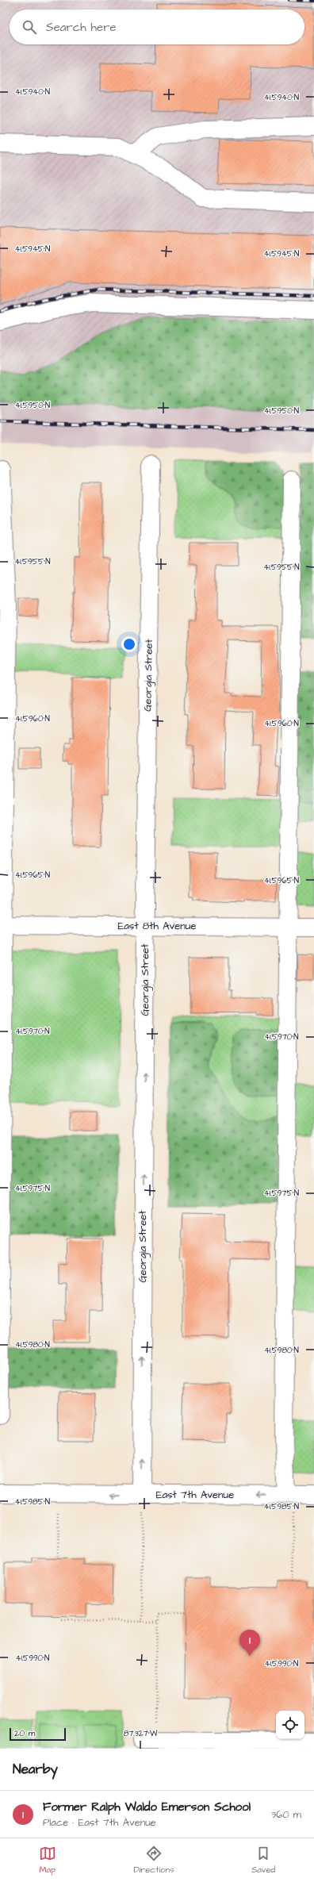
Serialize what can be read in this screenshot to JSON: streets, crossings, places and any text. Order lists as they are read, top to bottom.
{
  "streets": {
    "street": ["Georgia Street", "East 8th Avenue", "East 7th Avenue"]
  },
  "crossings": [
    ["Georgia Street", "East 8th Avenue"],
    ["Georgia Street", "East 7th Avenue"]
  ],
  "one_way": ["East 7th Avenue"],
  "scale_bar": "20 m",
  "page": {
    "search": "Search here",
    "pins": "1",
    "scale": "20 m",
    "heading": "Nearby",
    "list": [
      {
        "mark": "1",
        "name": "Former Ralph Waldo Emerson School",
        "note": "Place · East 7th Avenue",
        "value": "360 m"
      }
    ],
    "nav": ["Map", "Directions", "Saved"]
  },
  "coordinates": [
    "41.5940°N",
    "41.5945°N",
    "41.5950°N",
    "41.5955°N",
    "41.5960°N",
    "41.5965°N",
    "41.5970°N",
    "41.5975°N",
    "41.5980°N",
    "41.5985°N",
    "41.5990°N",
    "87.327°W"
  ]
}
